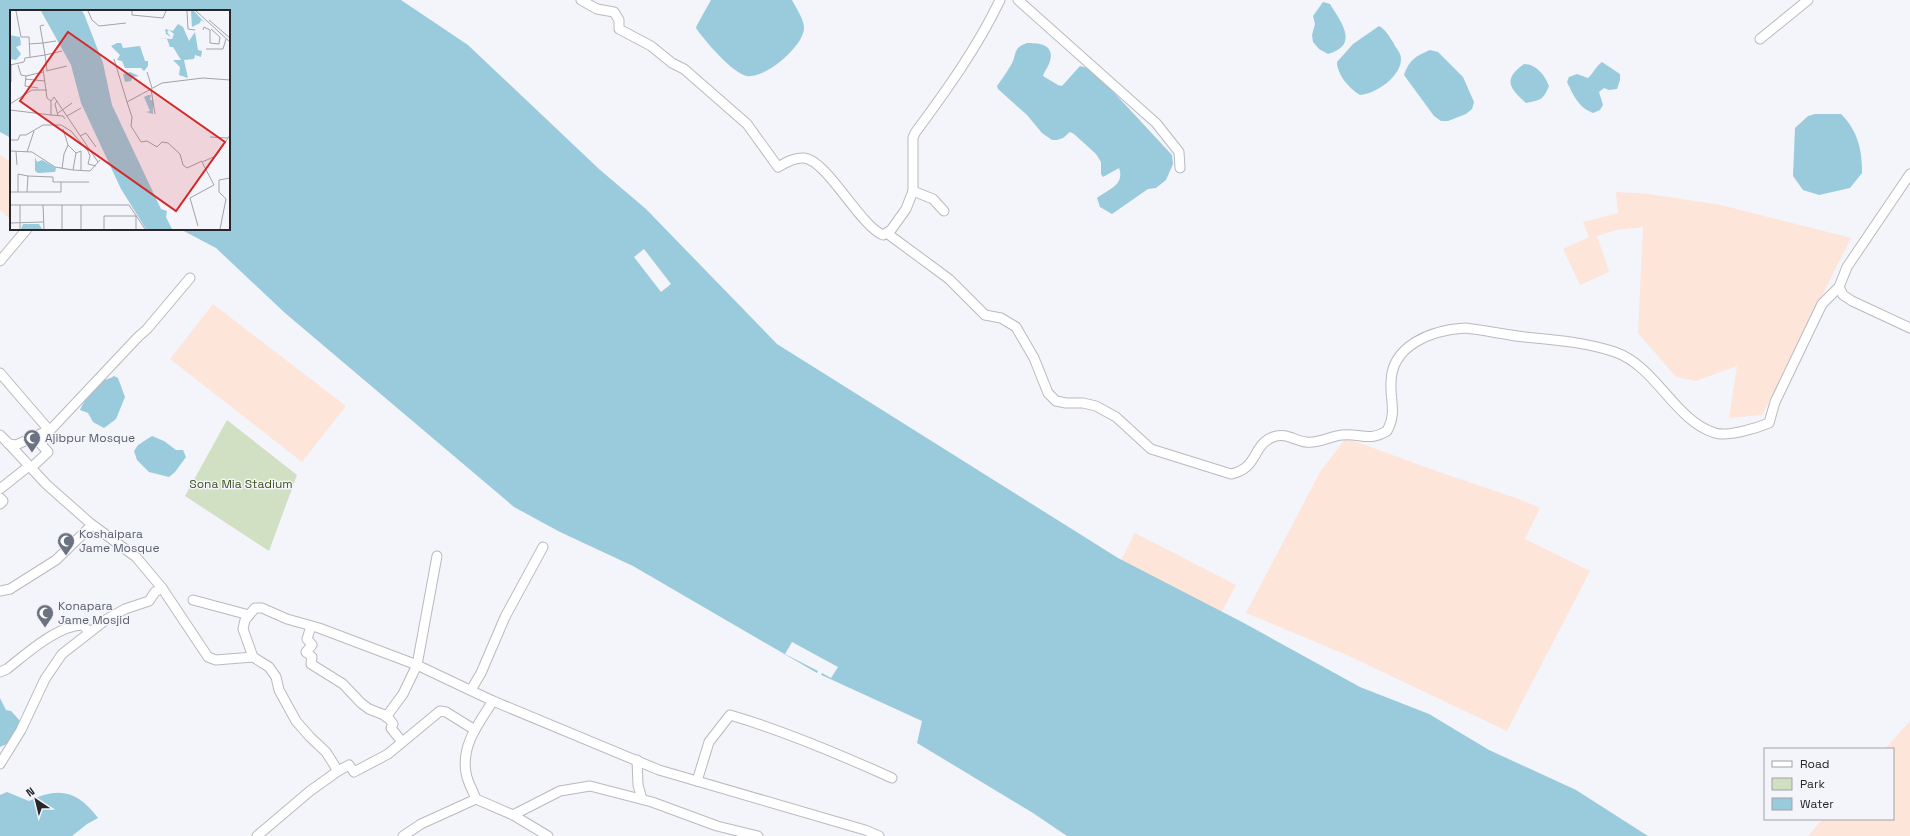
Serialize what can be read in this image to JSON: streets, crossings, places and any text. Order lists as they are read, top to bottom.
{
  "parks": ["Sona Mia Stadium"],
  "places": {
    "mosque": ["Ajibpur Mosque", "Koshaipara Jame Mosque", "Konapara Jame Mosjid"]
  },
  "legend": ["Road", "Park", "Water"],
  "north": "top left"
}
